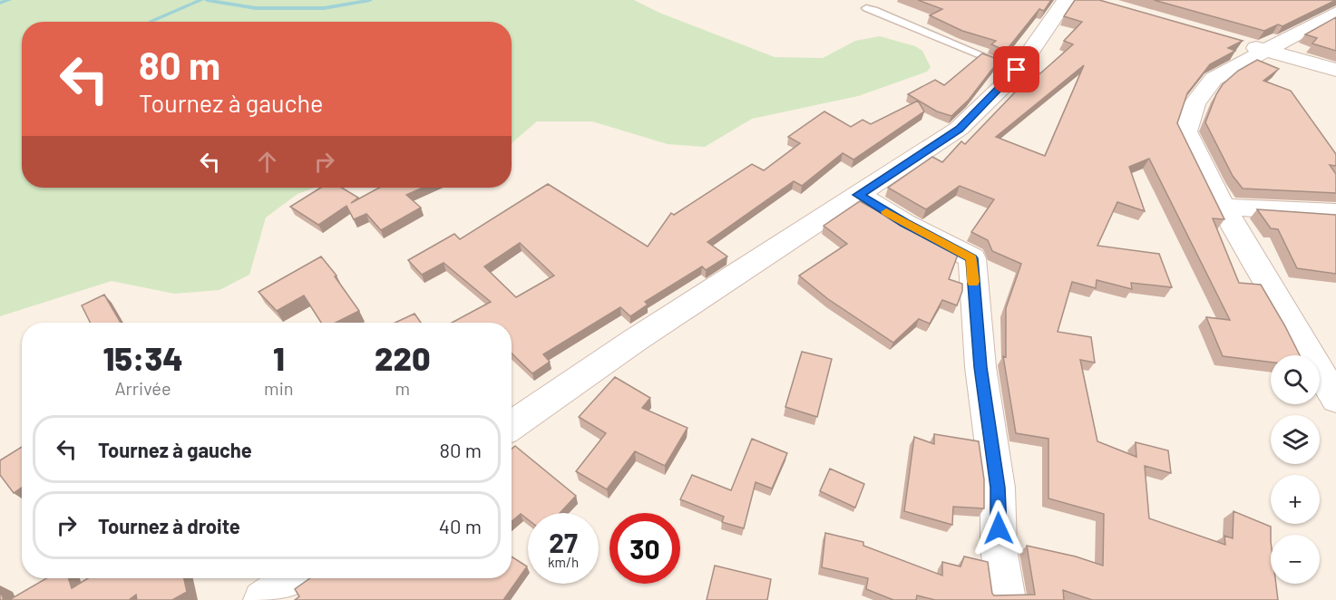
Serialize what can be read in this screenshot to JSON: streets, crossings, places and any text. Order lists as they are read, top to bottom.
{
  "page": {
    "turn": ["80 m", "Tournez à gauche"],
    "eta": [
      "15:34",
      "Arrivée",
      "1",
      "min",
      "220",
      "m"
    ],
    "map_buttons": ["+", "−"],
    "list": [
      {
        "name": "Tournez à gauche",
        "value": "80 m"
      },
      {
        "name": "Tournez à droite",
        "value": "40 m"
      }
    ],
    "speed": "27 km/h",
    "limit": "30"
  }
}
